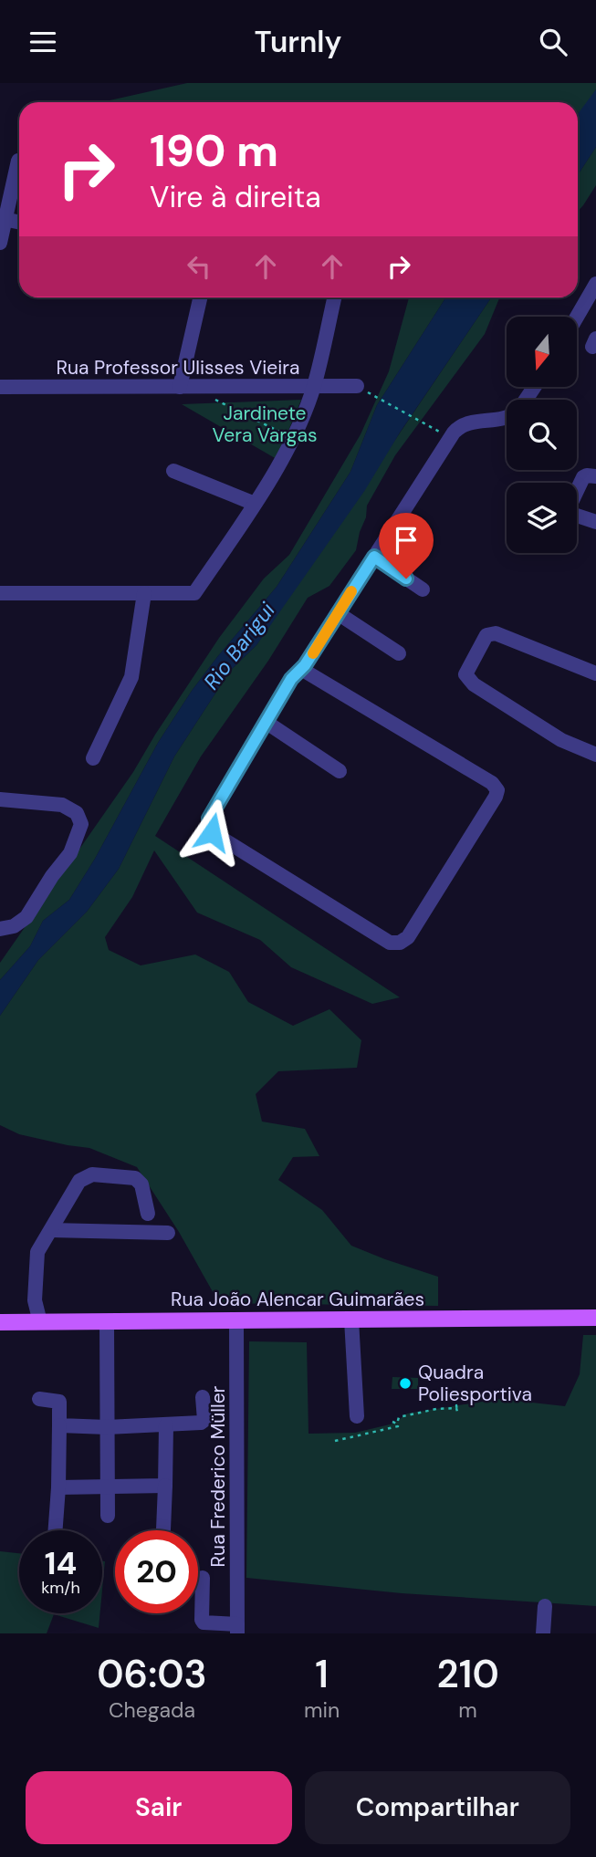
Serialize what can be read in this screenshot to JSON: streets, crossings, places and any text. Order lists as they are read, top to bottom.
{
  "streets": {
    "main road": ["Rua João Alencar Guimarães"],
    "street": ["Rua Professor Ulisses Vieira", "Rua Frederico Müller"]
  },
  "crossings": [
    ["Rua João Alencar Guimarães", "Rua Frederico Müller"]
  ],
  "water": ["Rio Barigui"],
  "parks": ["Jardinete Vera Vargas"],
  "places": ["Quadra Poliesportiva"],
  "north": "bottom",
  "page": {
    "header": "Turnly",
    "turn": ["190 m", "Vire à direita"],
    "speed": "14 km/h",
    "limit": "20",
    "eta": [
      "06:03",
      "Chegada",
      "1",
      "min",
      "210",
      "m"
    ],
    "buttons": ["Sair", "Compartilhar"]
  }
}
